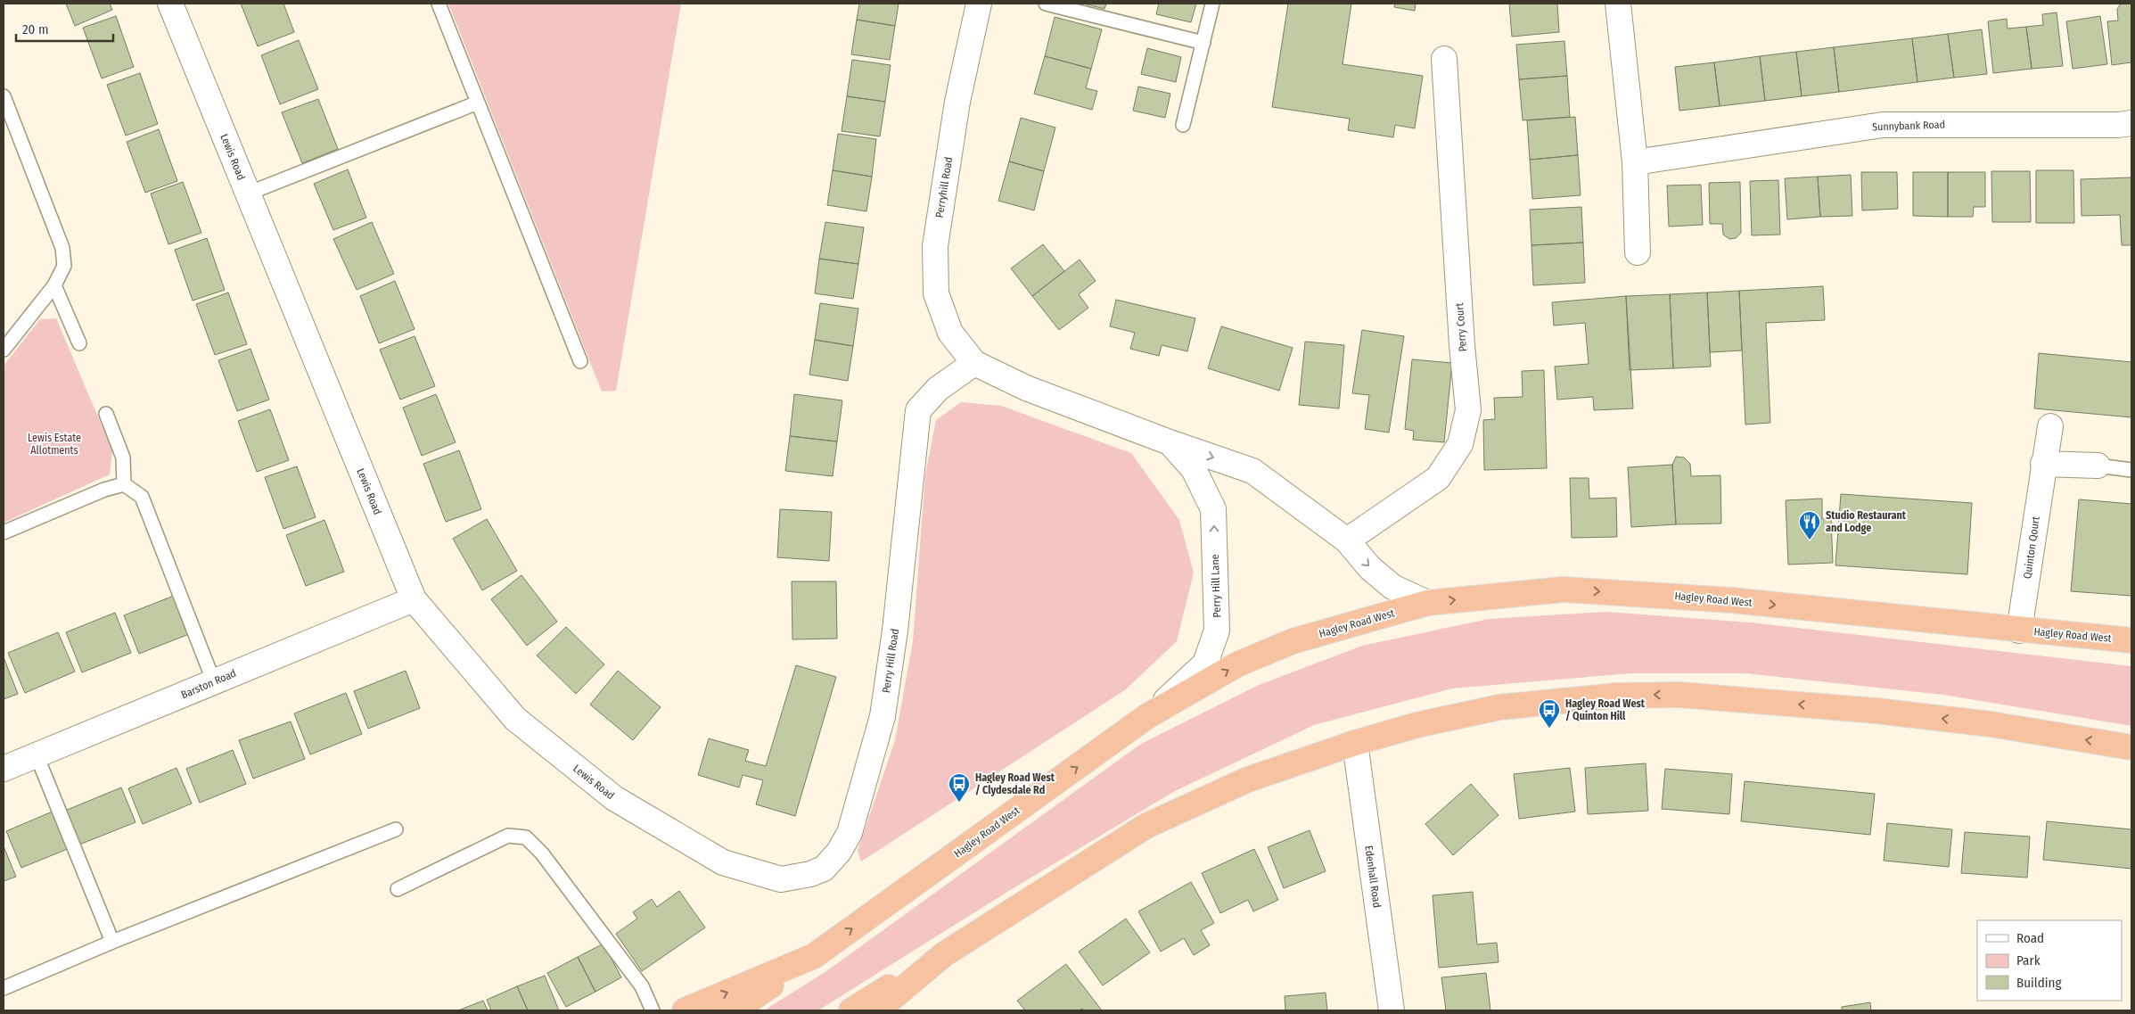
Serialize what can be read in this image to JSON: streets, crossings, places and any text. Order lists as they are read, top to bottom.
{
  "streets": {
    "highway": ["Hagley Road West"],
    "street": [
      "Sunnybank Road",
      "Lewis Road",
      "Perryhill Road",
      "Perry Court",
      "Quinton Qourt",
      "Perry Hill Lane",
      "Perry Hill Road",
      "Barston Road",
      "Edenhall Road"
    ]
  },
  "crossings": [
    ["Lewis Road", "Perry Hill Road"],
    ["Lewis Road", "Barston Road"],
    ["Perryhill Road", "Perry Hill Lane"],
    ["Perryhill Road", "Perry Hill Road"],
    ["Perry Court", "Perry Hill Lane"],
    ["Quinton Qourt", "Hagley Road West"],
    ["Perry Hill Lane", "Hagley Road West"],
    ["Perry Hill Lane", "Perry Hill Road"]
  ],
  "parks": ["Lewis Estate Allotments"],
  "places": {
    "restaurant": ["Studio Restaurant and Lodge"],
    "bus stop": ["Hagley Road West / Quinton Hill", "Hagley Road West / Clydesdale Rd"]
  },
  "legend": ["Road", "Park", "Building"],
  "scale_bar": "20 m"
}
